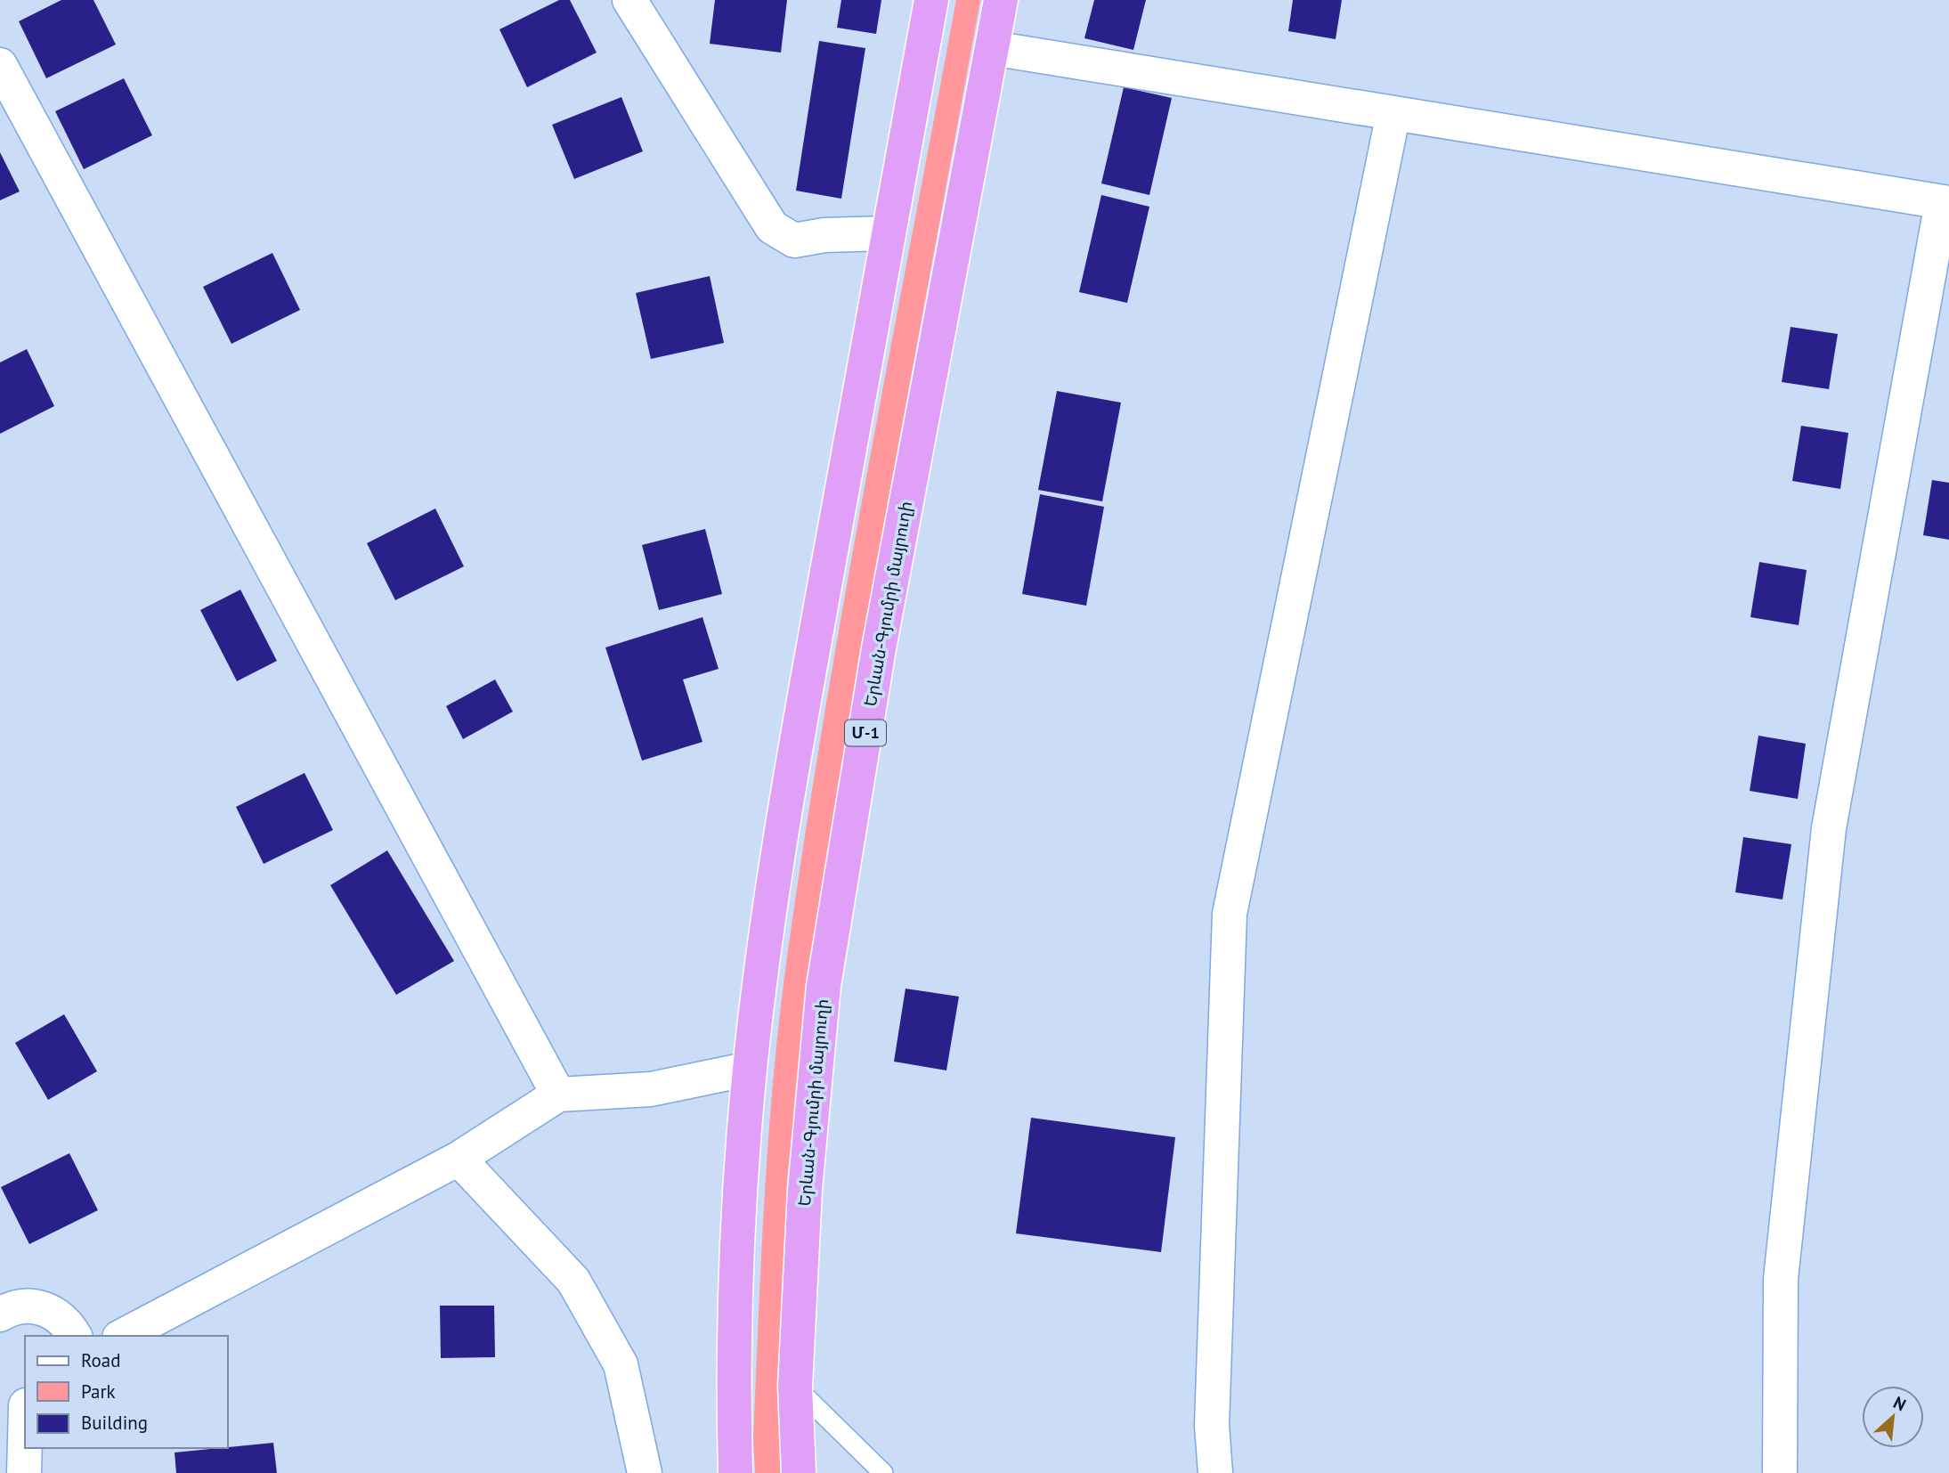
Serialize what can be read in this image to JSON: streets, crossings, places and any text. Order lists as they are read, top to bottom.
{
  "streets": {
    "highway": ["Երևան-Գյումրի մայրուղի", "Մ-1"]
  },
  "legend": ["Road", "Park", "Building"],
  "north": "top right"
}
